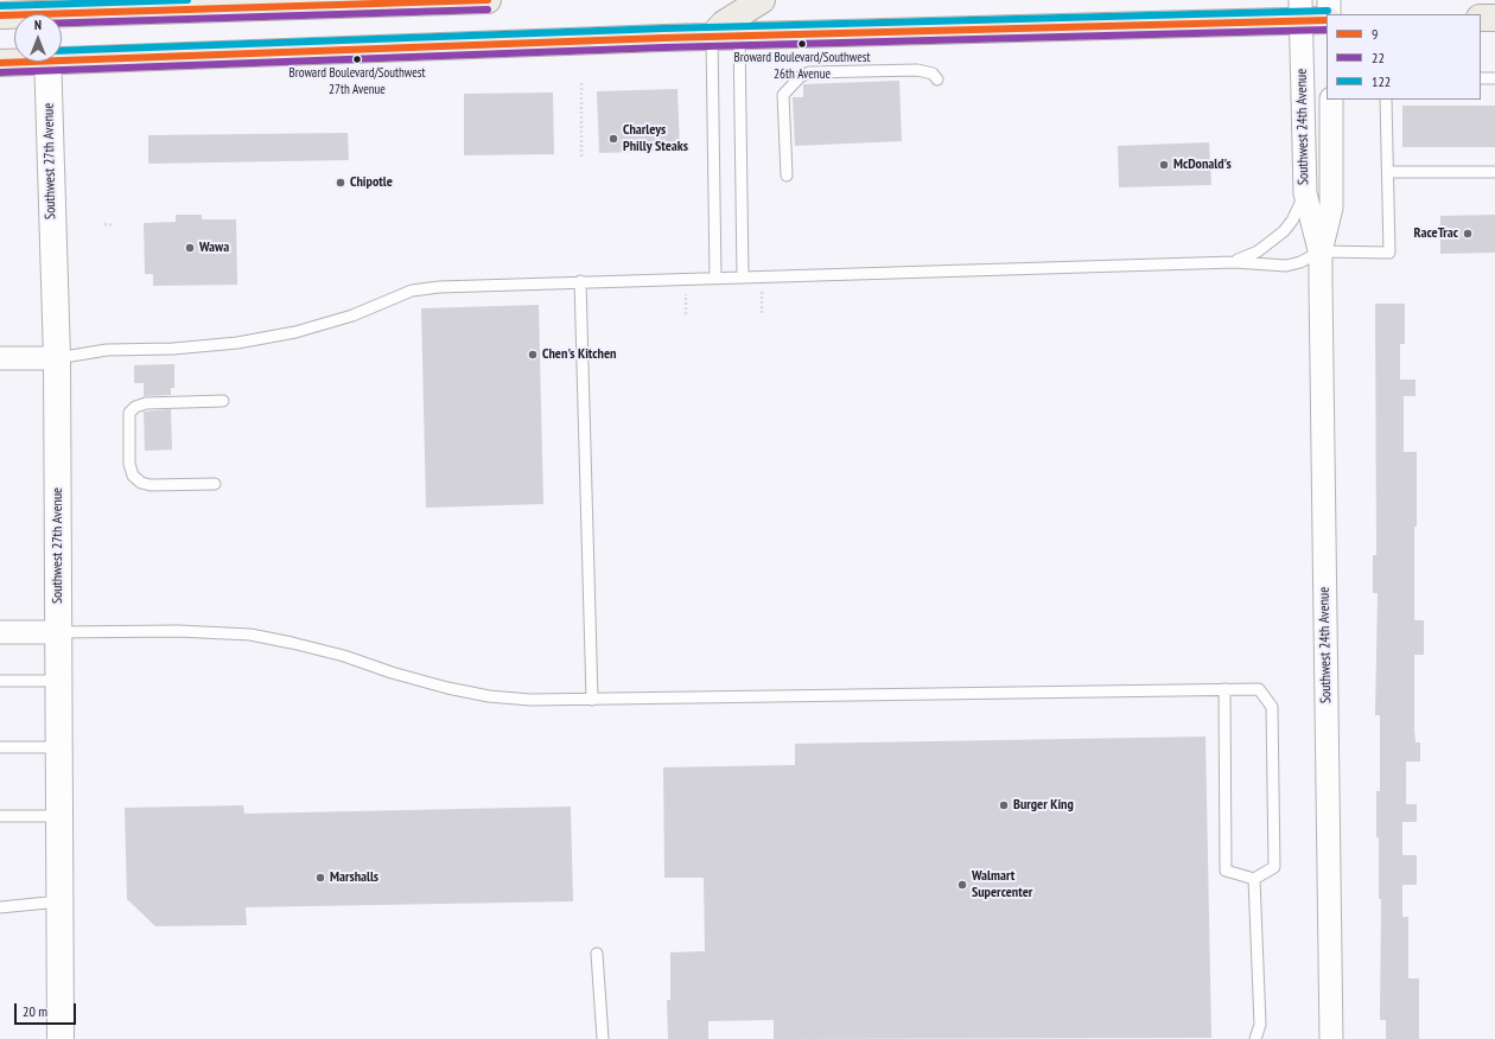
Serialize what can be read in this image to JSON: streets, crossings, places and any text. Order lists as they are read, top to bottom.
{
  "streets": {
    "street": ["Southwest 24th Avenue", "Southwest 27th Avenue"]
  },
  "places": [
    "Broward Boulevard/Southwest 26th Avenue",
    "Broward Boulevard/Southwest 27th Avenue",
    "Charleys Philly Steaks",
    "McDonald's",
    "Chipotle",
    "RaceTrac",
    "Wawa",
    "Chen's Kitchen",
    "Burger King",
    "Marshalls",
    "Walmart Supercenter"
  ],
  "lines": ["transit line 9", "transit line 122", "transit line 22"],
  "legend": ["9", "22", "122"],
  "scale_bar": "20 m",
  "north": "top"
}
